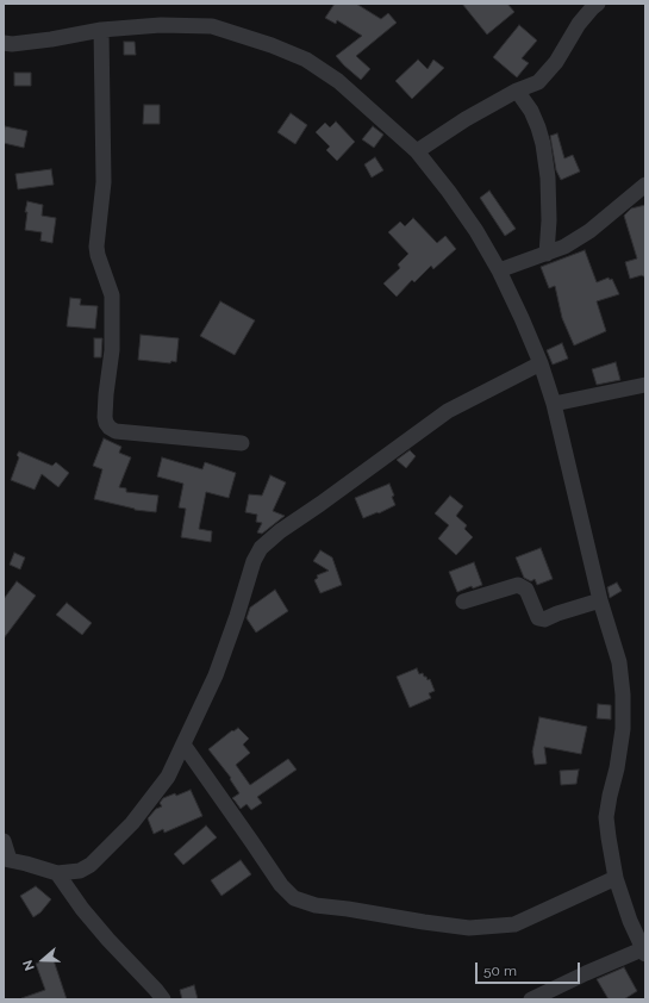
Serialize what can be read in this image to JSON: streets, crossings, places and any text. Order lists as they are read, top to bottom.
{
  "scale_bar": "50 m",
  "north": "left"
}
